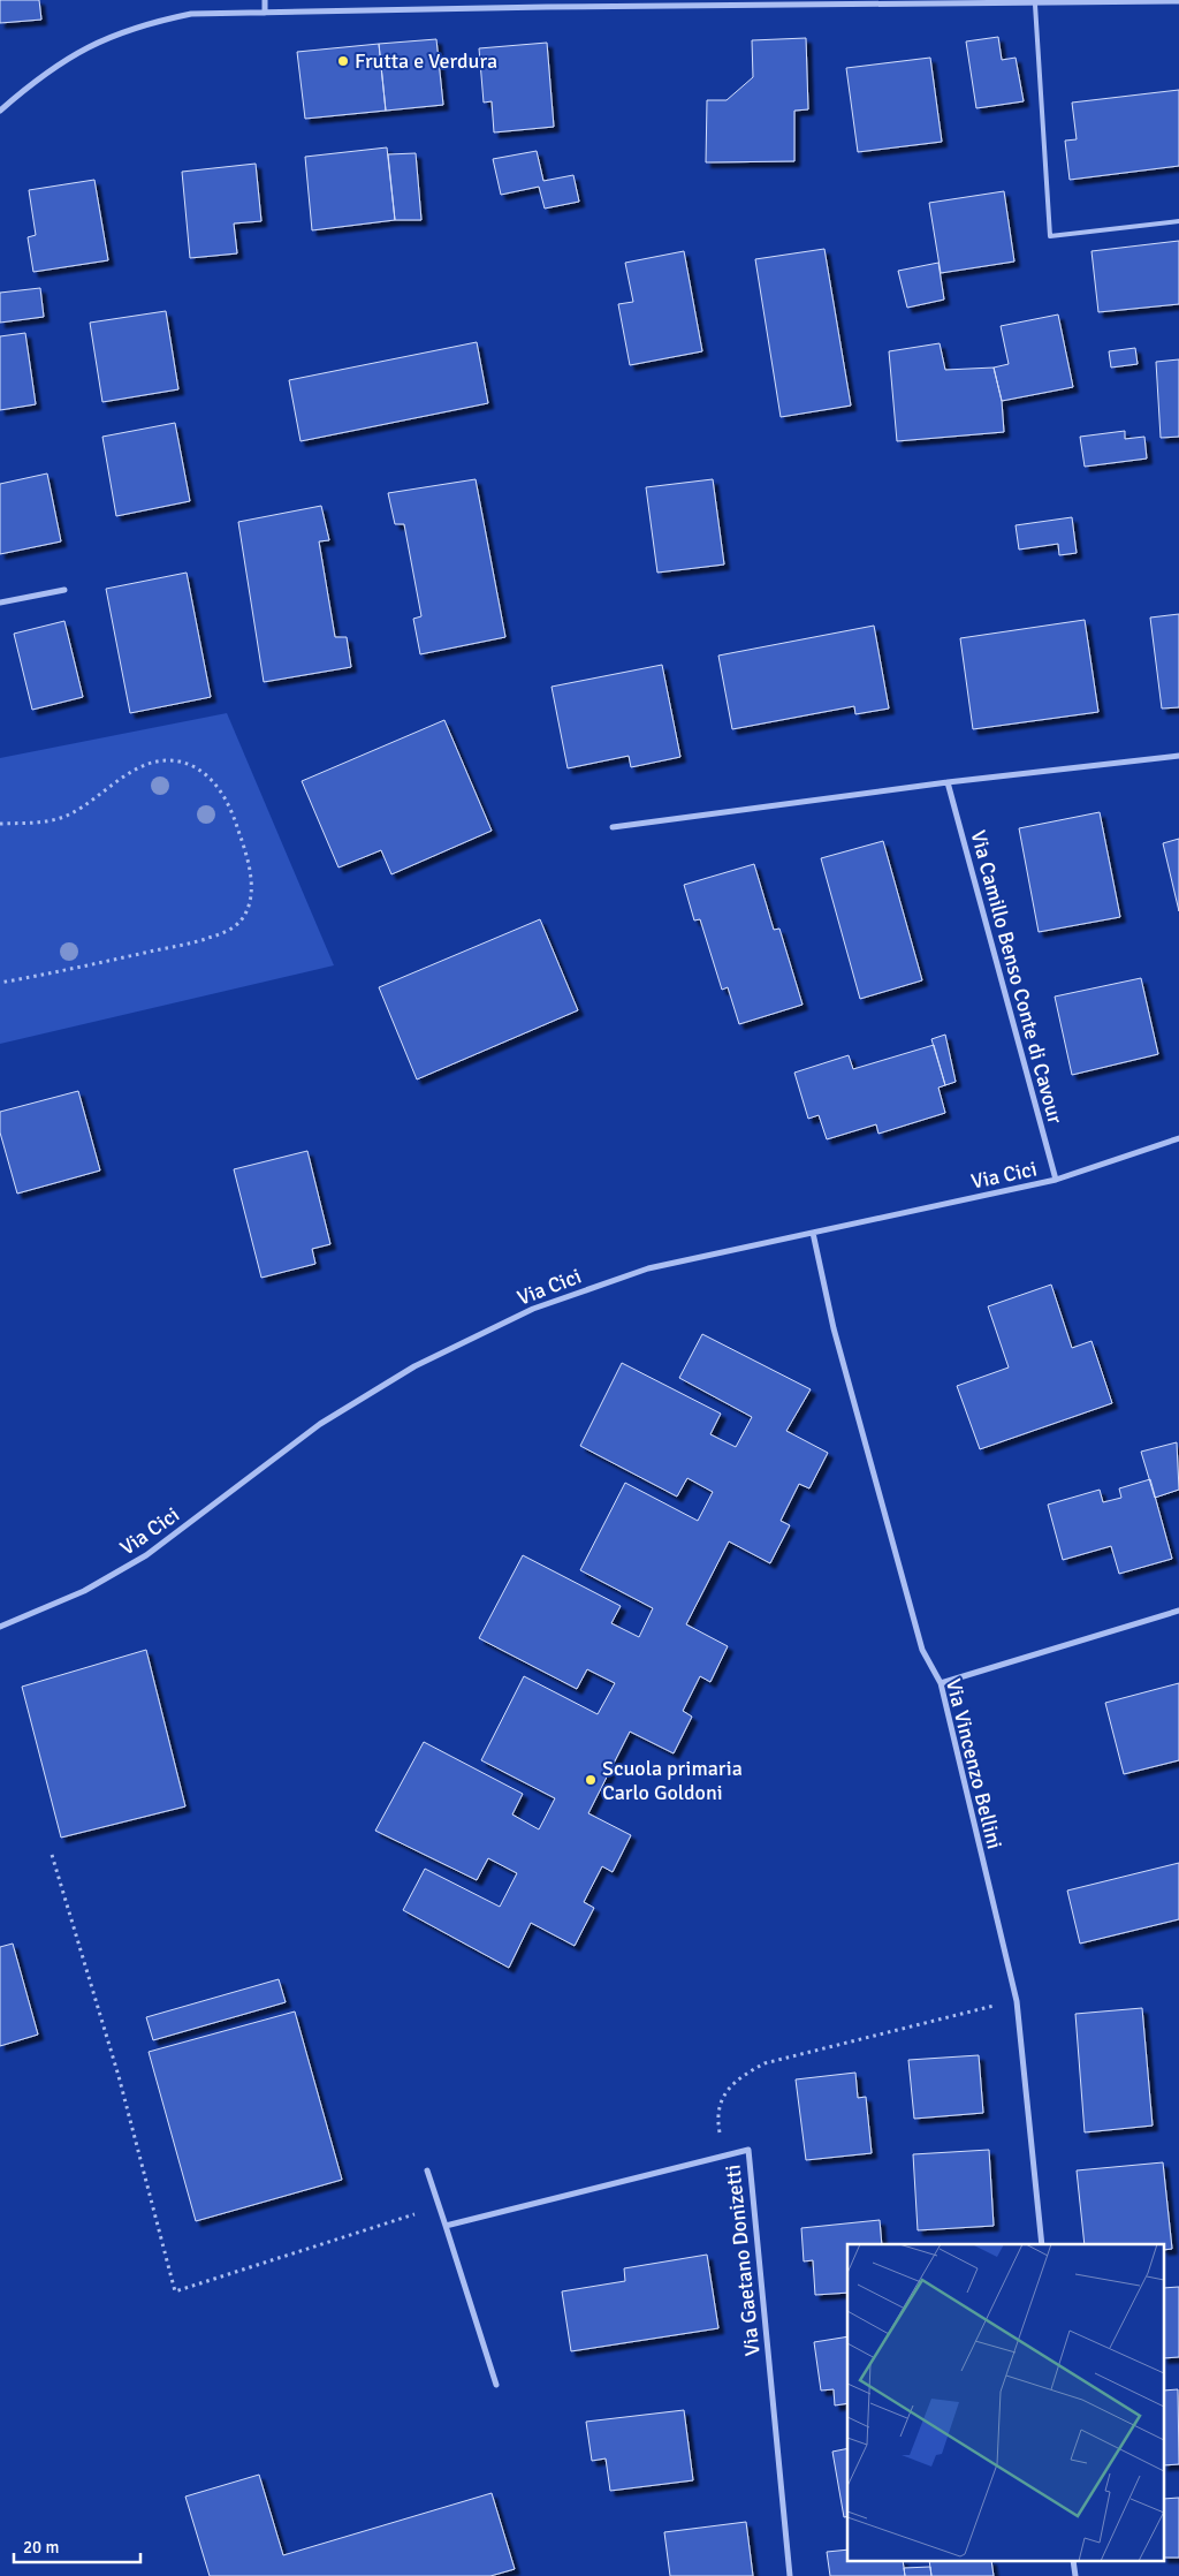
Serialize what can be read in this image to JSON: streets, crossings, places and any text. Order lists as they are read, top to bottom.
{
  "streets": {
    "street": [
      "Via Camillo Benso Conte di Cavour",
      "Via Cici",
      "Via Vincenzo Bellini",
      "Via Gaetano Donizetti"
    ]
  },
  "crossings": [
    ["Via Camillo Benso Conte di Cavour", "Via Cici"],
    ["Via Cici", "Via Vincenzo Bellini"]
  ],
  "places": ["Frutta e Verdura", "Scuola primaria Carlo Goldoni"],
  "scale_bar": "20 m"
}
